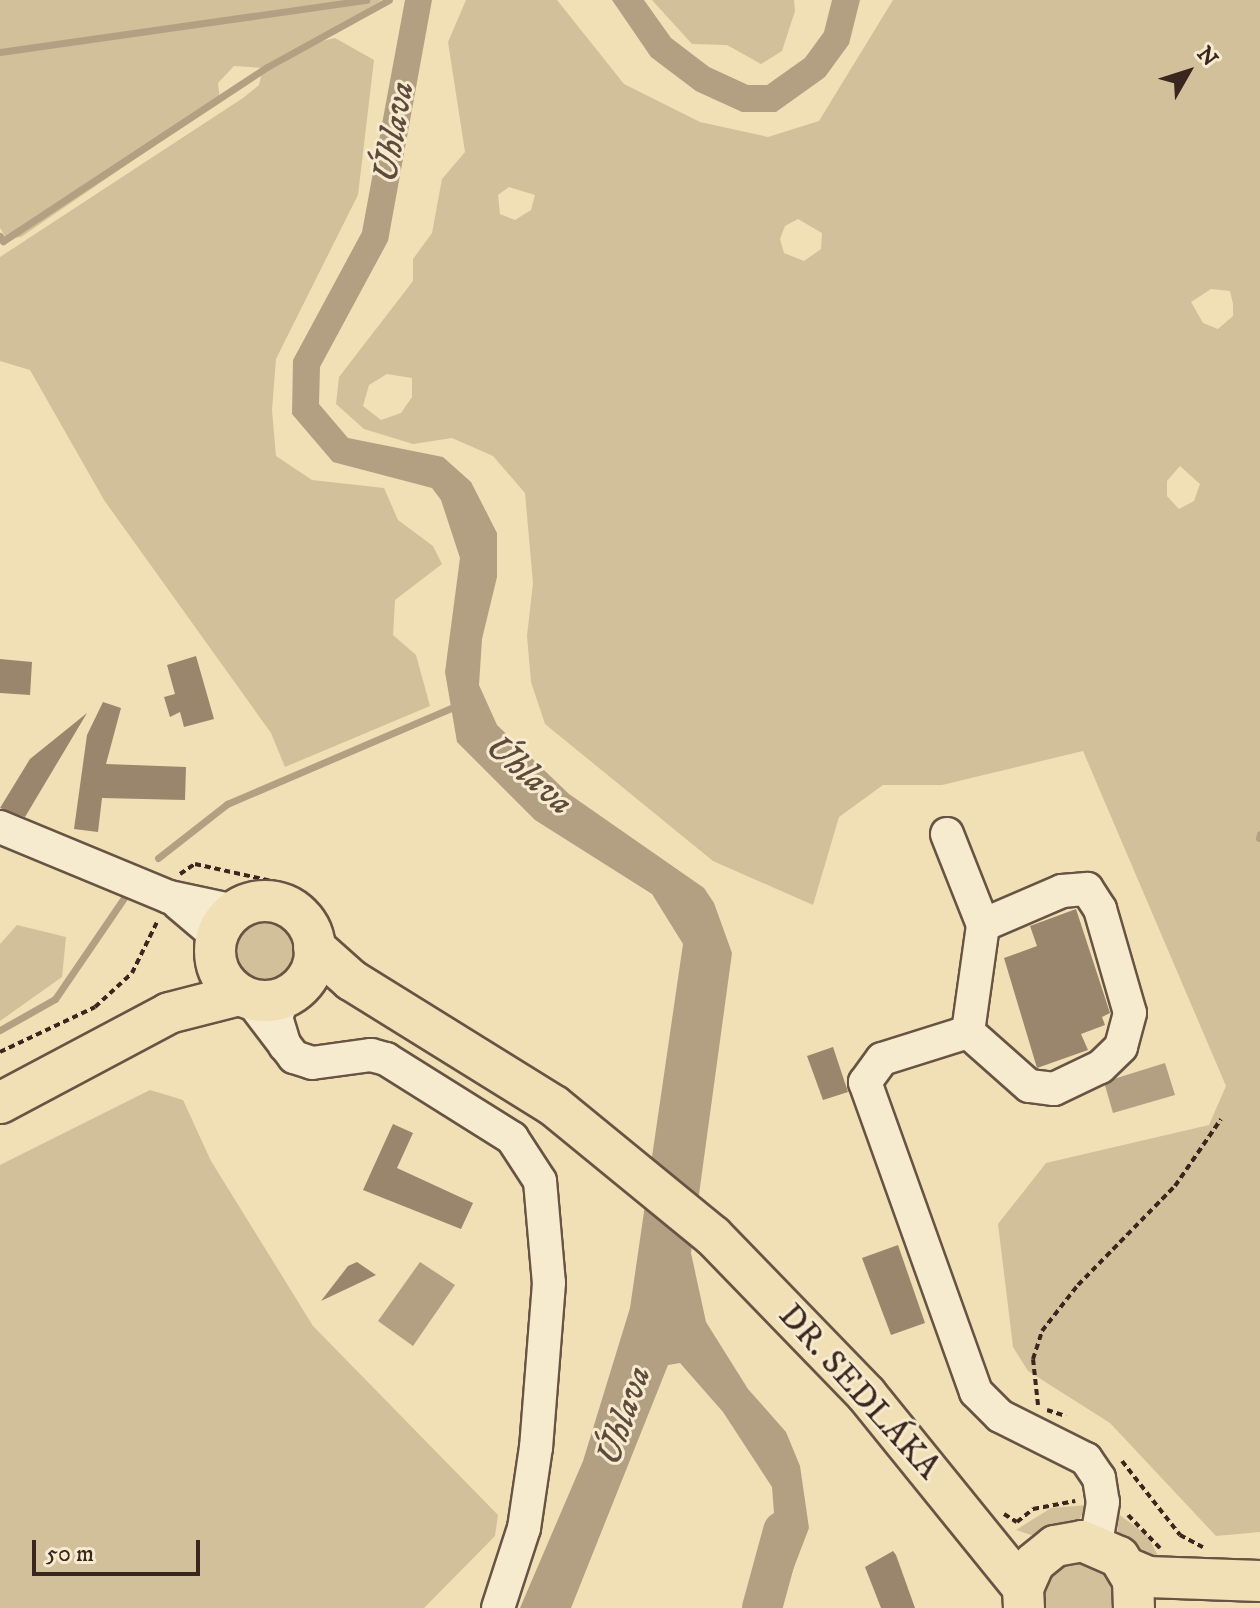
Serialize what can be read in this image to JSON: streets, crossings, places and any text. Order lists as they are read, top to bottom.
{
  "streets": {
    "main road": ["DR. SEDLÁKA"]
  },
  "water": ["Úhlava"],
  "scale_bar": "50 m",
  "north": "top right"
}
